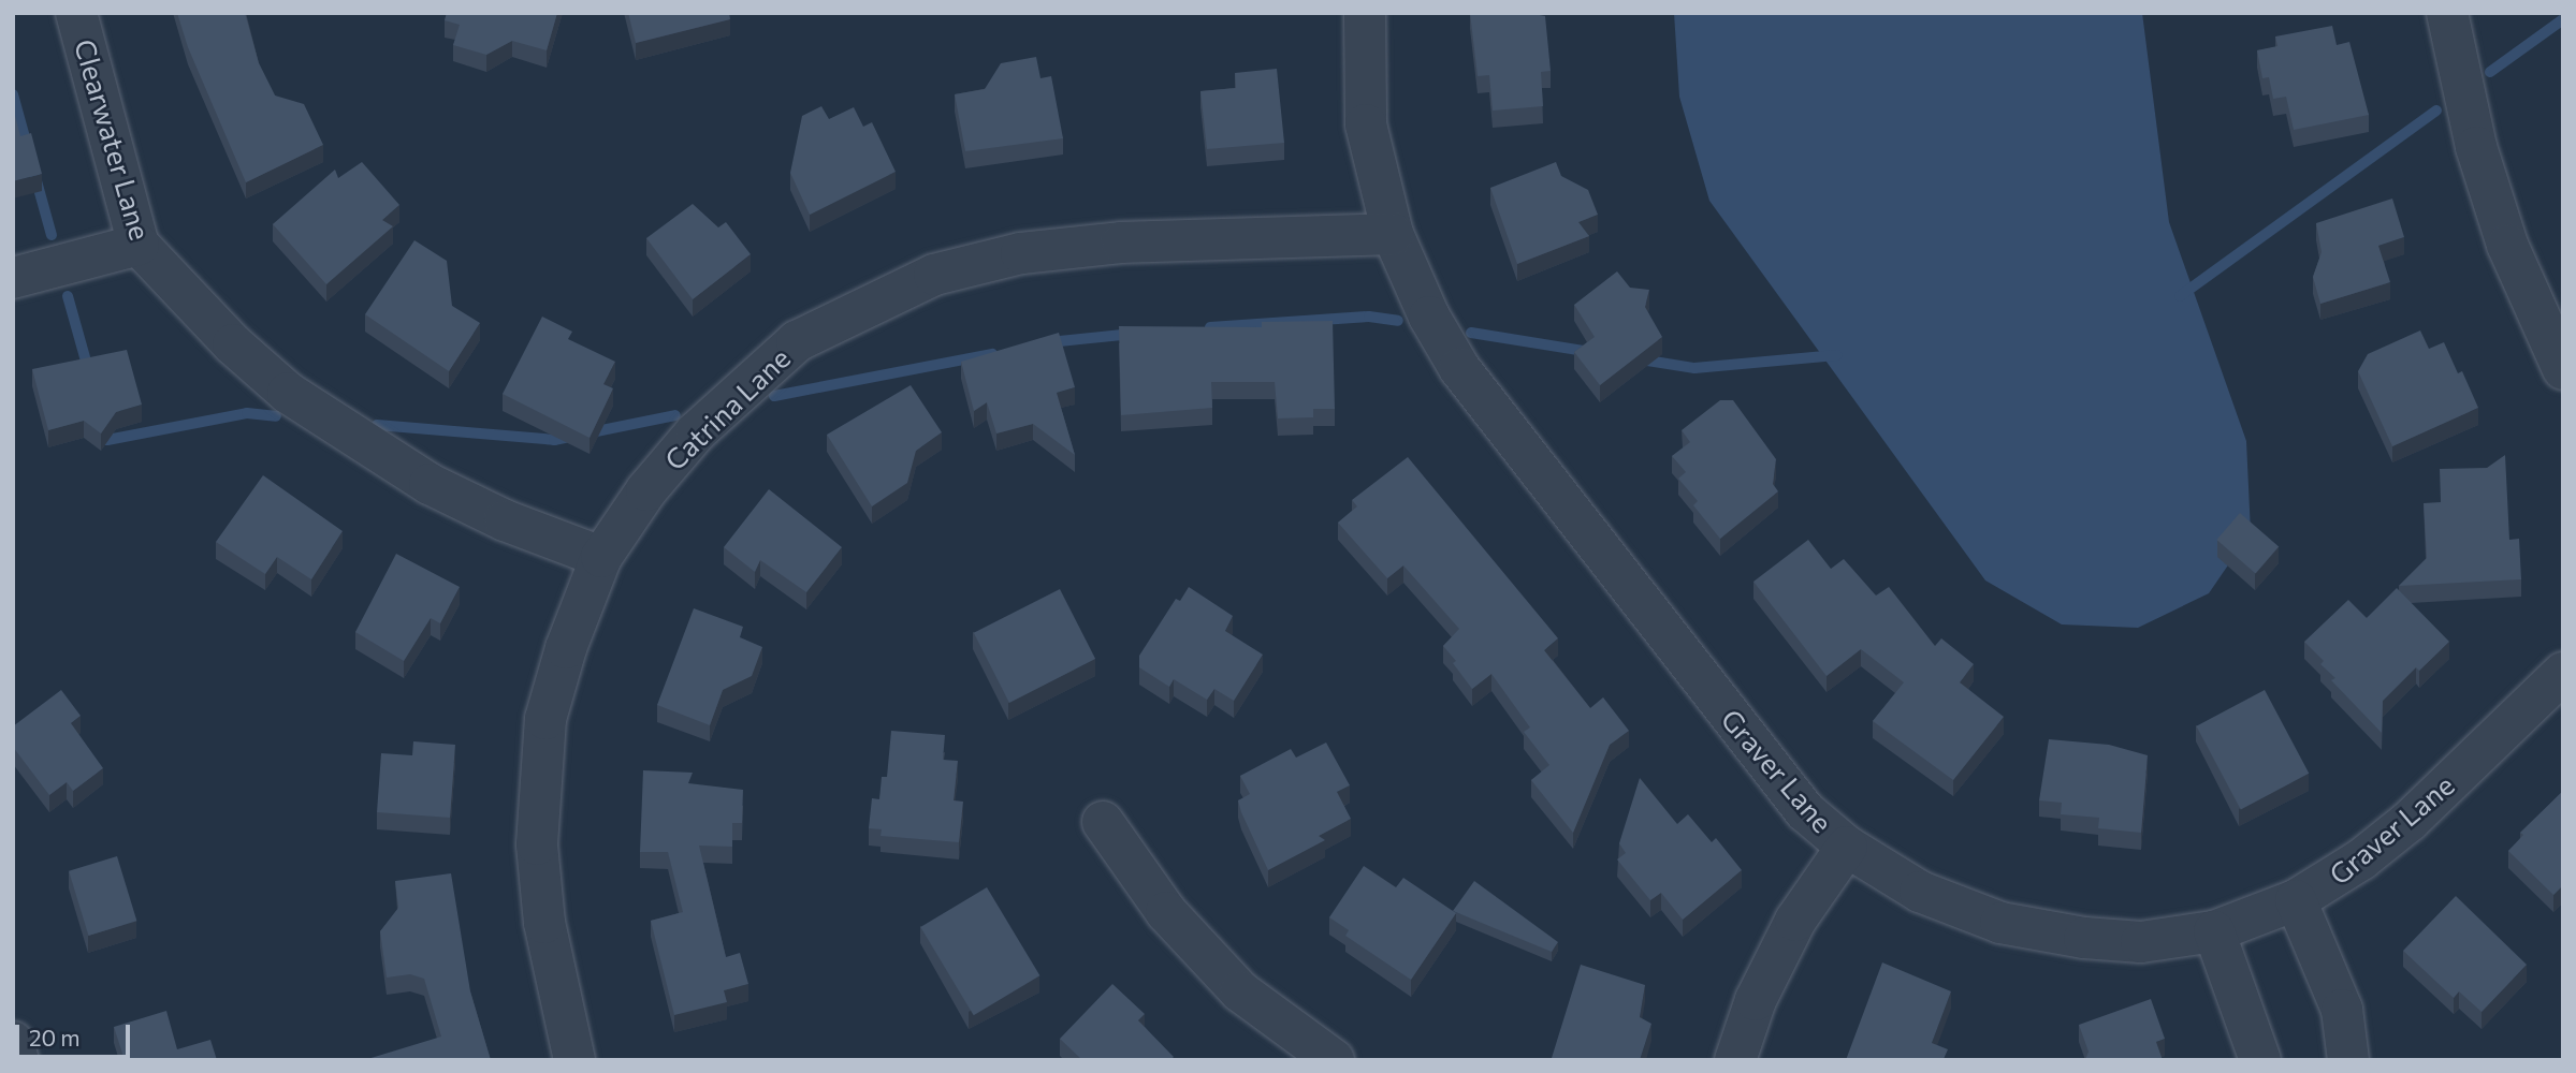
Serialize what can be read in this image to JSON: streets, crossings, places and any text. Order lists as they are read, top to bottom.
{
  "streets": {
    "street": ["Clearwater Lane", "Catrina Lane", "Graver Lane"]
  },
  "crossings": [
    ["Clearwater Lane", "Catrina Lane"],
    ["Catrina Lane", "Graver Lane"]
  ],
  "scale_bar": "20 m"
}
